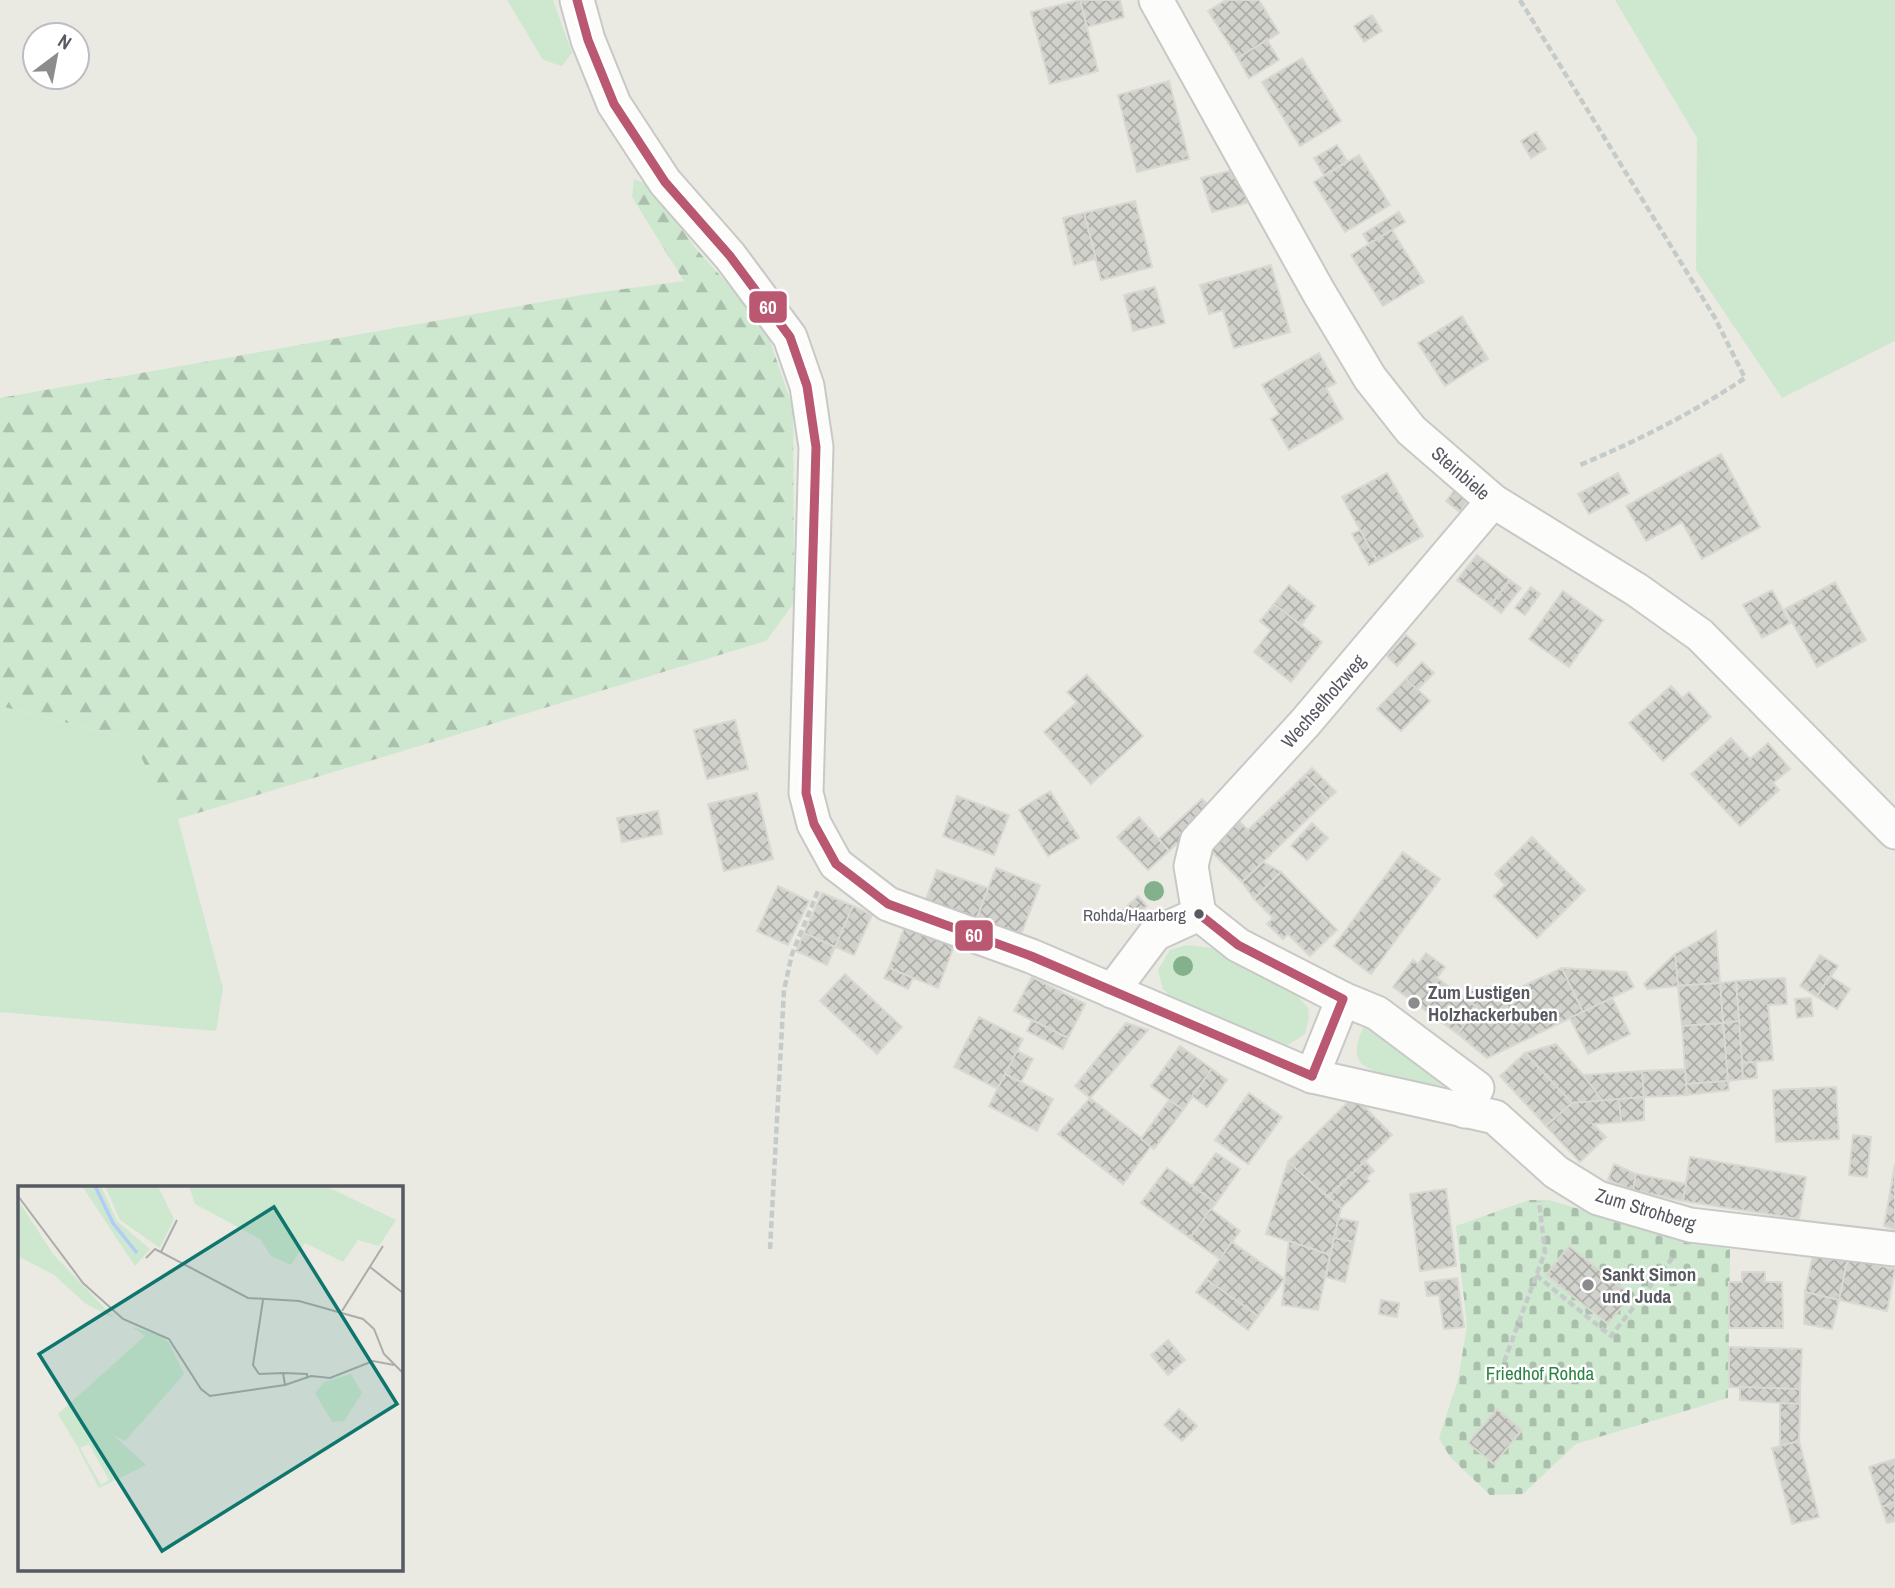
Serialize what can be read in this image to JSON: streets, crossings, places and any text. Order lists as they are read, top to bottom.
{
  "streets": {
    "street": ["Steinbiele", "Wechselholzweg", "Zum Strohberg"]
  },
  "crossings": [
    ["Steinbiele", "Wechselholzweg"]
  ],
  "parks": ["Friedhof Rohda"],
  "places": ["Rohda/Haarberg", "Zum Lustigen Holzhackerbuben", "Sankt Simon und Juda"],
  "lines": ["transit line 60"],
  "north": "top right"
}
